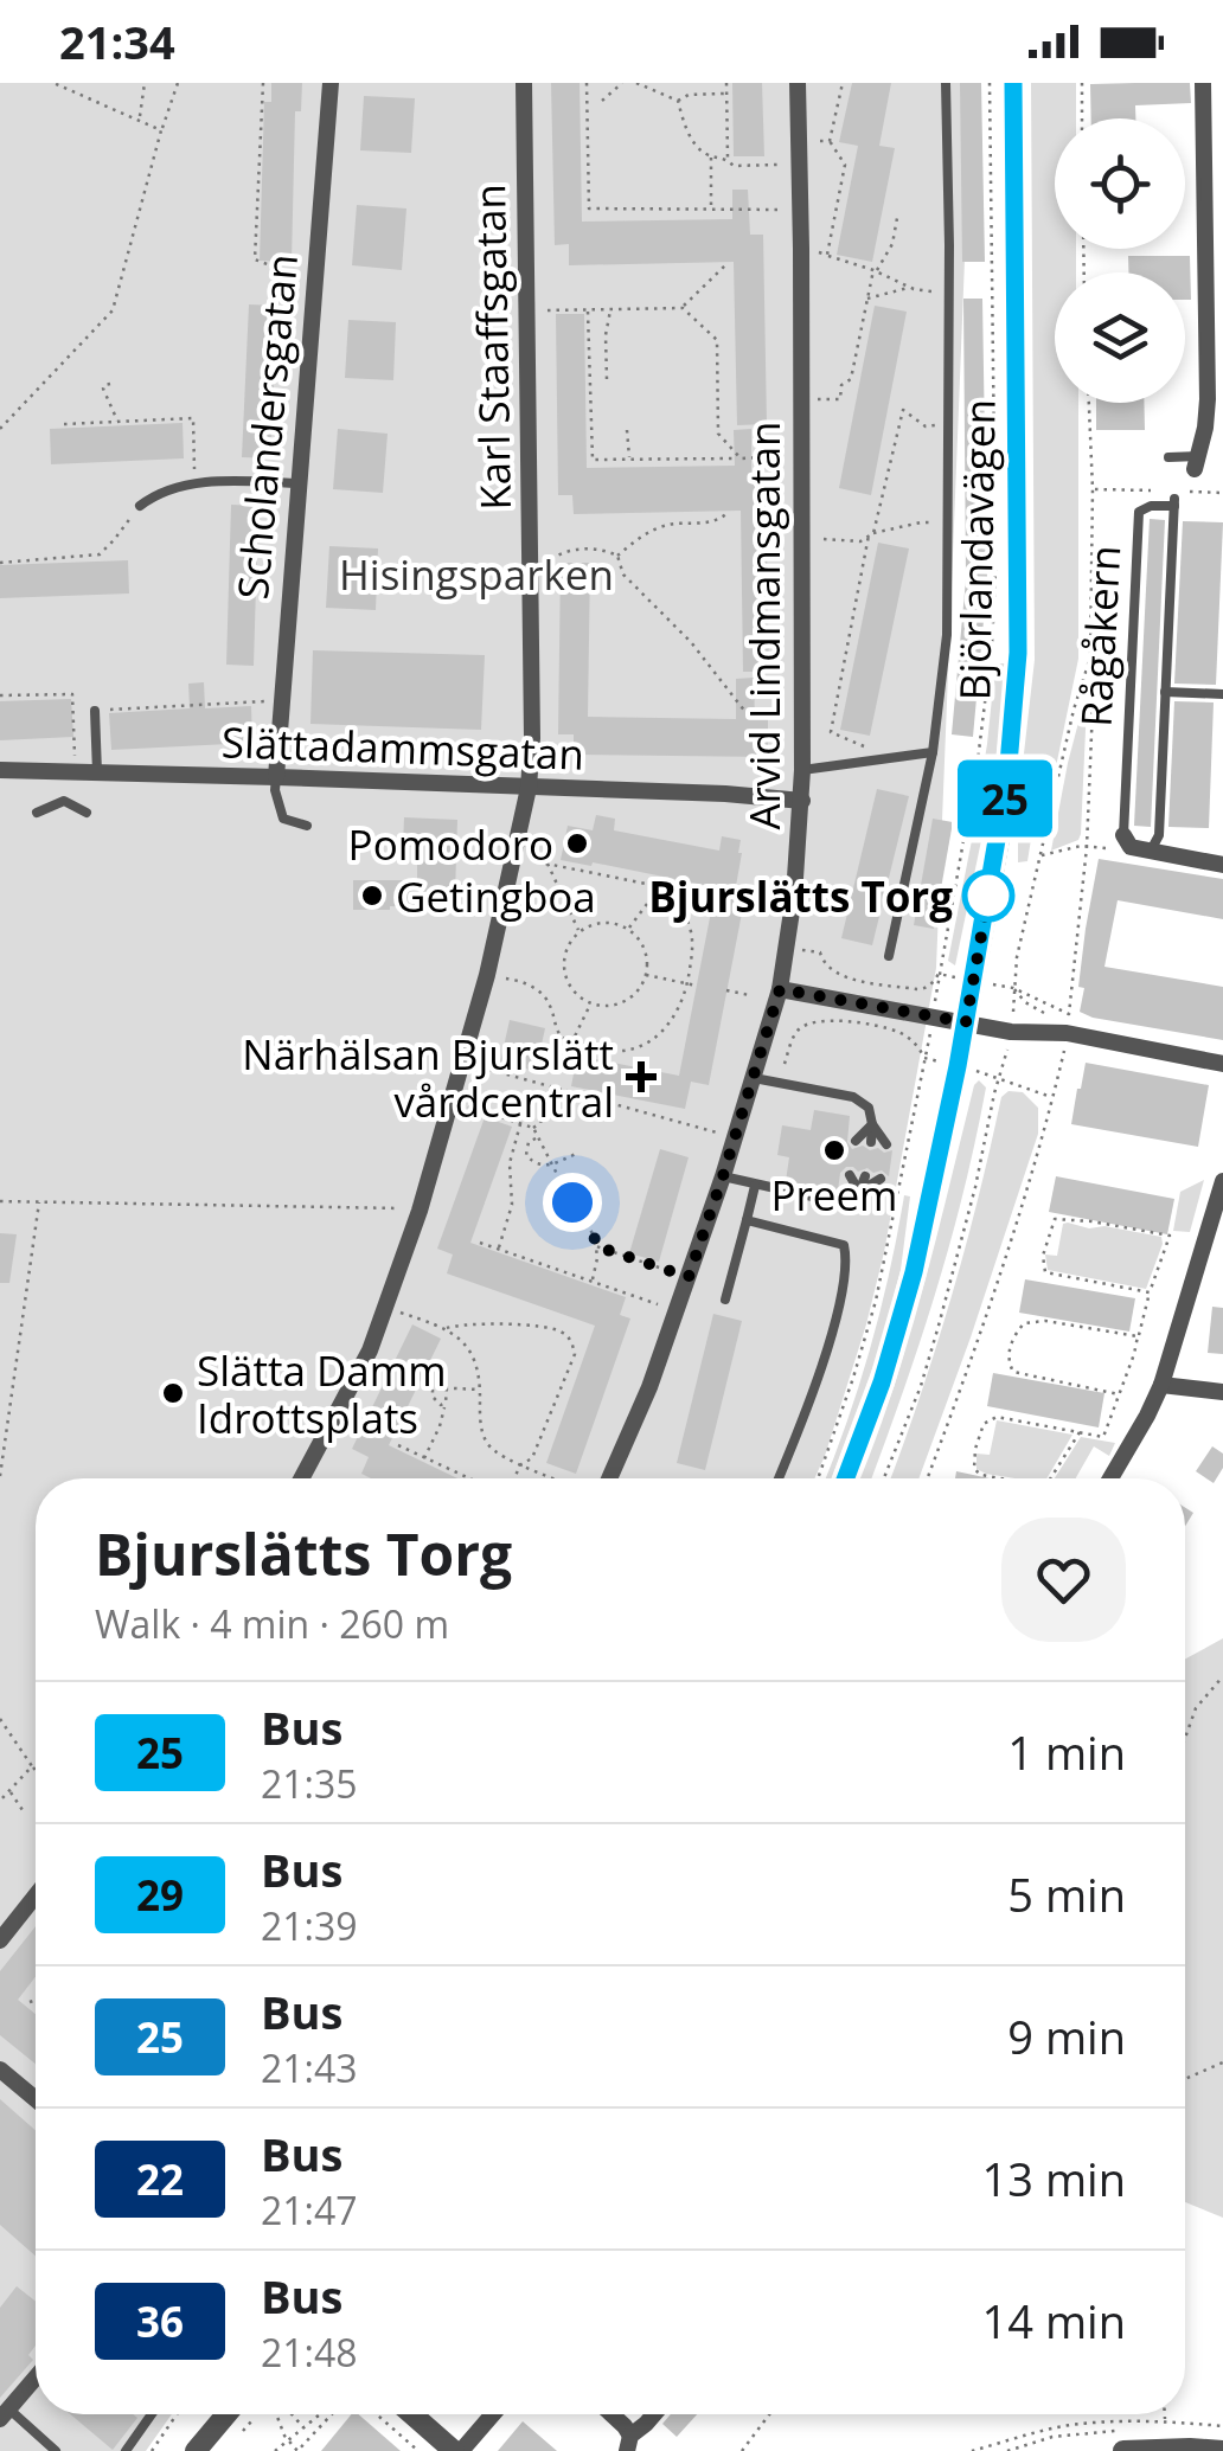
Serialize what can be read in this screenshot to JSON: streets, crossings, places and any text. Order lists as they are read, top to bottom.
{
  "streets": {
    "street": [
      "Karl Staaffsgatan",
      "Scholandersgatan",
      "Björlandavägen",
      "Arvid Lindmansgatan",
      "Slättadammsgatan"
    ],
    "lane": ["Rågåkern"]
  },
  "crossings": [
    ["Karl Staaffsgatan", "Slättadammsgatan"],
    ["Scholandersgatan", "Slättadammsgatan"],
    ["Arvid Lindmansgatan", "Slättadammsgatan"]
  ],
  "parks": ["Hisingsparken"],
  "places": {
    "other": [
      "Pomodoro",
      "Getingboa",
      "Bjurslätts Torg",
      "Preem",
      "Slätta Damm Idrottsplats"
    ],
    "health": ["Närhälsan Bjurslätt vårdcentral"]
  },
  "lines": ["bus line 25"],
  "page": {
    "status": "21:34",
    "on_map": "25",
    "heading": ["Bjurslätts Torg", "Walk · 4 min · 260 m"],
    "list": [
      {
        "mark": "25",
        "name": "Bus",
        "note": "21:35",
        "value": "1 min"
      },
      {
        "mark": "29",
        "name": "Bus",
        "note": "21:39",
        "value": "5 min"
      },
      {
        "mark": "25",
        "name": "Bus",
        "note": "21:43",
        "value": "9 min"
      },
      {
        "mark": "22",
        "name": "Bus",
        "note": "21:47",
        "value": "13 min"
      },
      {
        "mark": "36",
        "name": "Bus",
        "note": "21:48",
        "value": "14 min"
      }
    ]
  }
}
